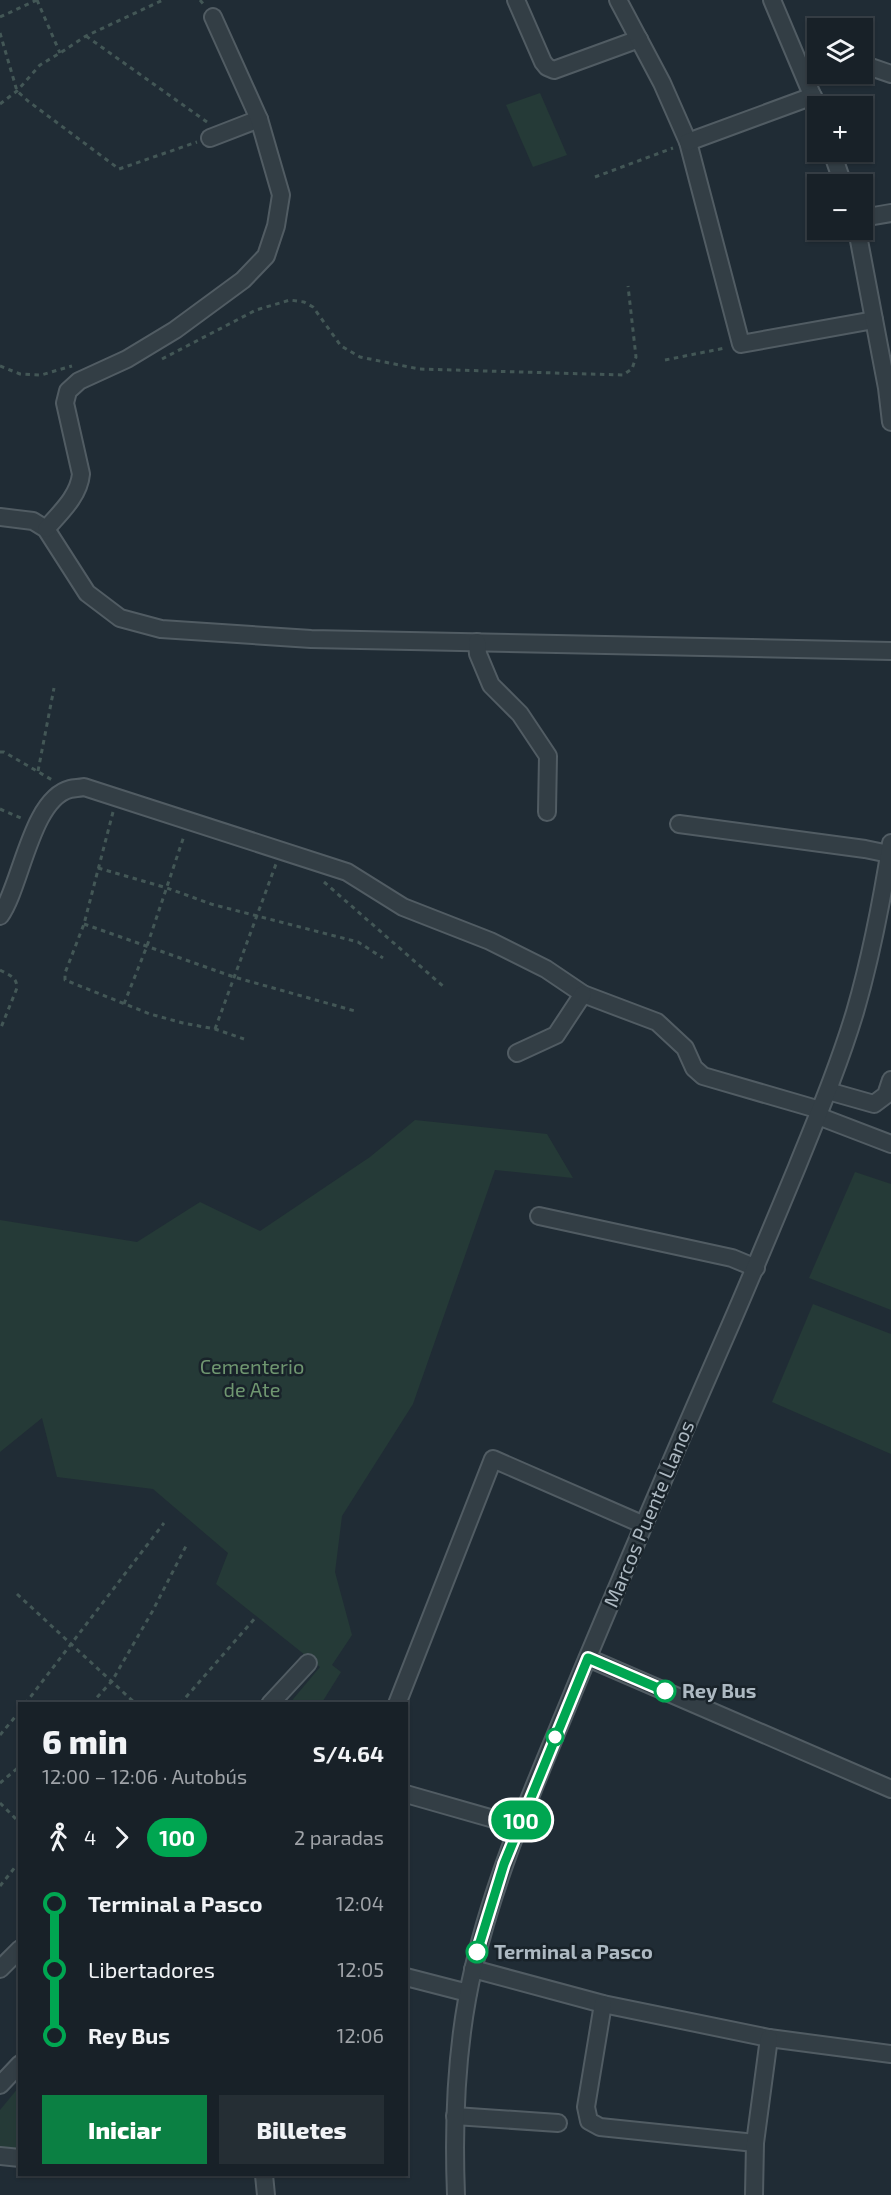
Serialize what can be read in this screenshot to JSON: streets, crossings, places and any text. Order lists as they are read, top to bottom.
{
  "streets": {
    "street": ["Marcos Puente Llanos"]
  },
  "parks": ["Cementerio de Ate"],
  "places": ["Rey Bus", "Terminal a Pasco"],
  "lines": ["bus line 100"],
  "page": {
    "on_map": "100",
    "map_buttons": ["+", "−"],
    "heading": ["6 min", "12:00 – 12:06 · Autobús", "S/4.64"],
    "legs": ["4", "100", "2 paradas"],
    "list": [
      {
        "name": "Terminal a Pasco",
        "value": "12:04"
      },
      {
        "name": "Libertadores",
        "value": "12:05"
      },
      {
        "name": "Rey Bus",
        "value": "12:06"
      }
    ],
    "buttons": ["Iniciar", "Billetes"]
  }
}
